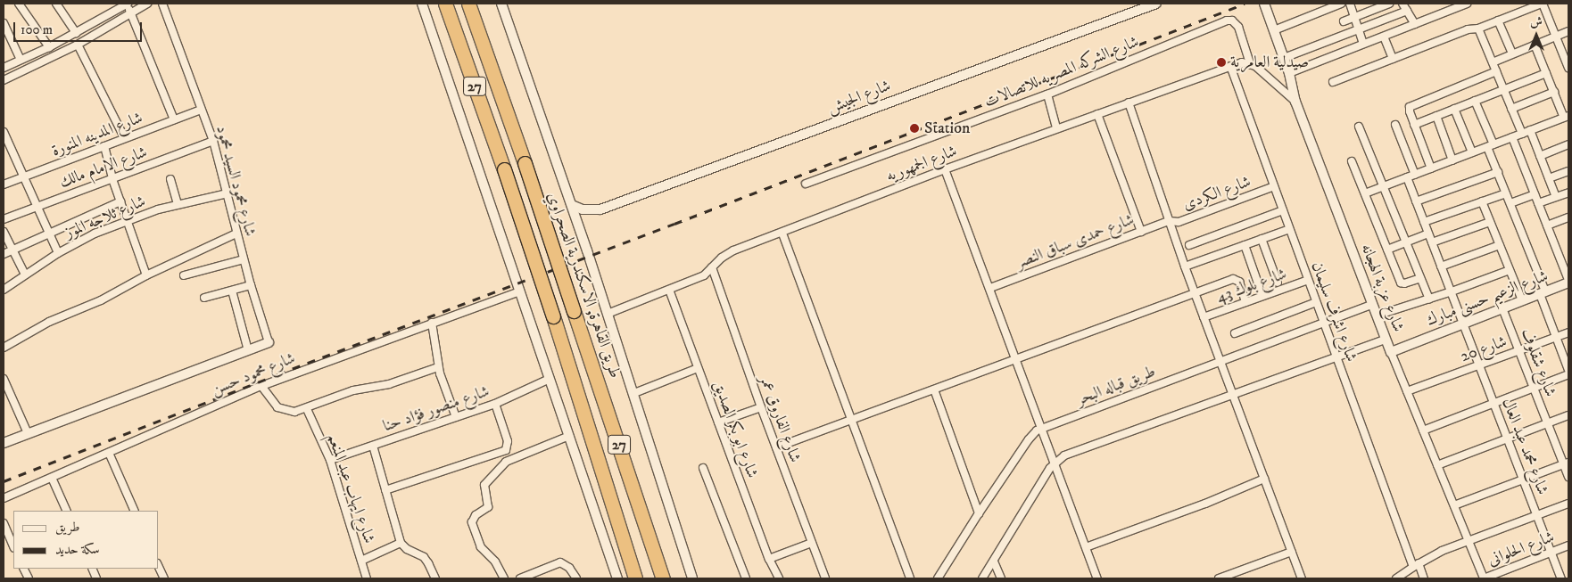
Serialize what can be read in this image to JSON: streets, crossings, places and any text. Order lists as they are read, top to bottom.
{
  "streets": {
    "highway": ["27", "طريق القاهرة, الاسكندرية الصحراوي"],
    "street": [
      "شارع الشركه المصريه للاتصالات",
      "شارع الجيش",
      "شارع المدينه المنورة",
      "شارع الجمهوريه",
      "شارع الامام مالك",
      "شارع محمود السيد محمود",
      "شارع الكردى",
      "شارع ثلاجه الموز",
      "شارع حمدى سباق النصر",
      "شارع بلوك 43",
      "شارع عزبة الهجانه",
      "شارع الزعيم حسنى مبارك",
      "شارع اشرف سليمان",
      "شارع 20",
      "شارع شقلوف",
      "شارع محمود حسن",
      "طريق قباله البحر",
      "شارع منصور فؤاد حنا",
      "شارع الفاروق عمر",
      "شارع ابو بكر الصديق",
      "شارع محمد عبد العال",
      "شارع ايهاب عبد المنعم",
      "شارع الحلوانى"
    ]
  },
  "crossings": [
    ["شارع الشركه المصريه للاتصالات", "شارع الجمهوريه"],
    ["شارع المدينه المنورة", "شارع محمود السيد محمود"],
    ["شارع الجمهوريه", "شارع اشرف سليمان"],
    ["شارع الجمهوريه", "شارع الفاروق عمر"],
    ["شارع الجمهوريه", "شارع ابو بكر الصديق"],
    ["شارع الامام مالك", "شارع محمود السيد محمود"],
    ["شارع محمود السيد محمود", "شارع ثلاجه الموز"],
    ["شارع محمود السيد محمود", "شارع محمود حسن"],
    ["شارع الكردى", "شارع حمدى سباق النصر"],
    ["شارع الكردى", "شارع اشرف سليمان"],
    ["شارع بلوك 43", "شارع اشرف سليمان"],
    ["شارع عزبة الهجانه", "شارع الزعيم حسنى مبارك"],
    ["شارع عزبة الهجانه", "شارع 20"],
    ["شارع عزبة الهجانه", "طريق قباله البحر"],
    ["شارع عزبة الهجانه", "شارع الحلوانى"],
    ["شارع الزعيم حسنى مبارك", "شارع شقلوف"],
    ["شارع الزعيم حسنى مبارك", "شارع محمد عبد العال"],
    ["شارع اشرف سليمان", "طريق قباله البحر"],
    ["شارع 20", "شارع شقلوف"],
    ["شارع 20", "شارع محمد عبد العال"],
    ["شارع منصور فؤاد حنا", "شارع ايهاب عبد المنعم"],
    ["شارع محمد عبد العال", "شارع الحلوانى"]
  ],
  "places": ["صيدلية العامرية", "Station"],
  "legend": ["طريق", "سكة حديد"],
  "scale_bar": "100 m",
  "north": "top"
}
